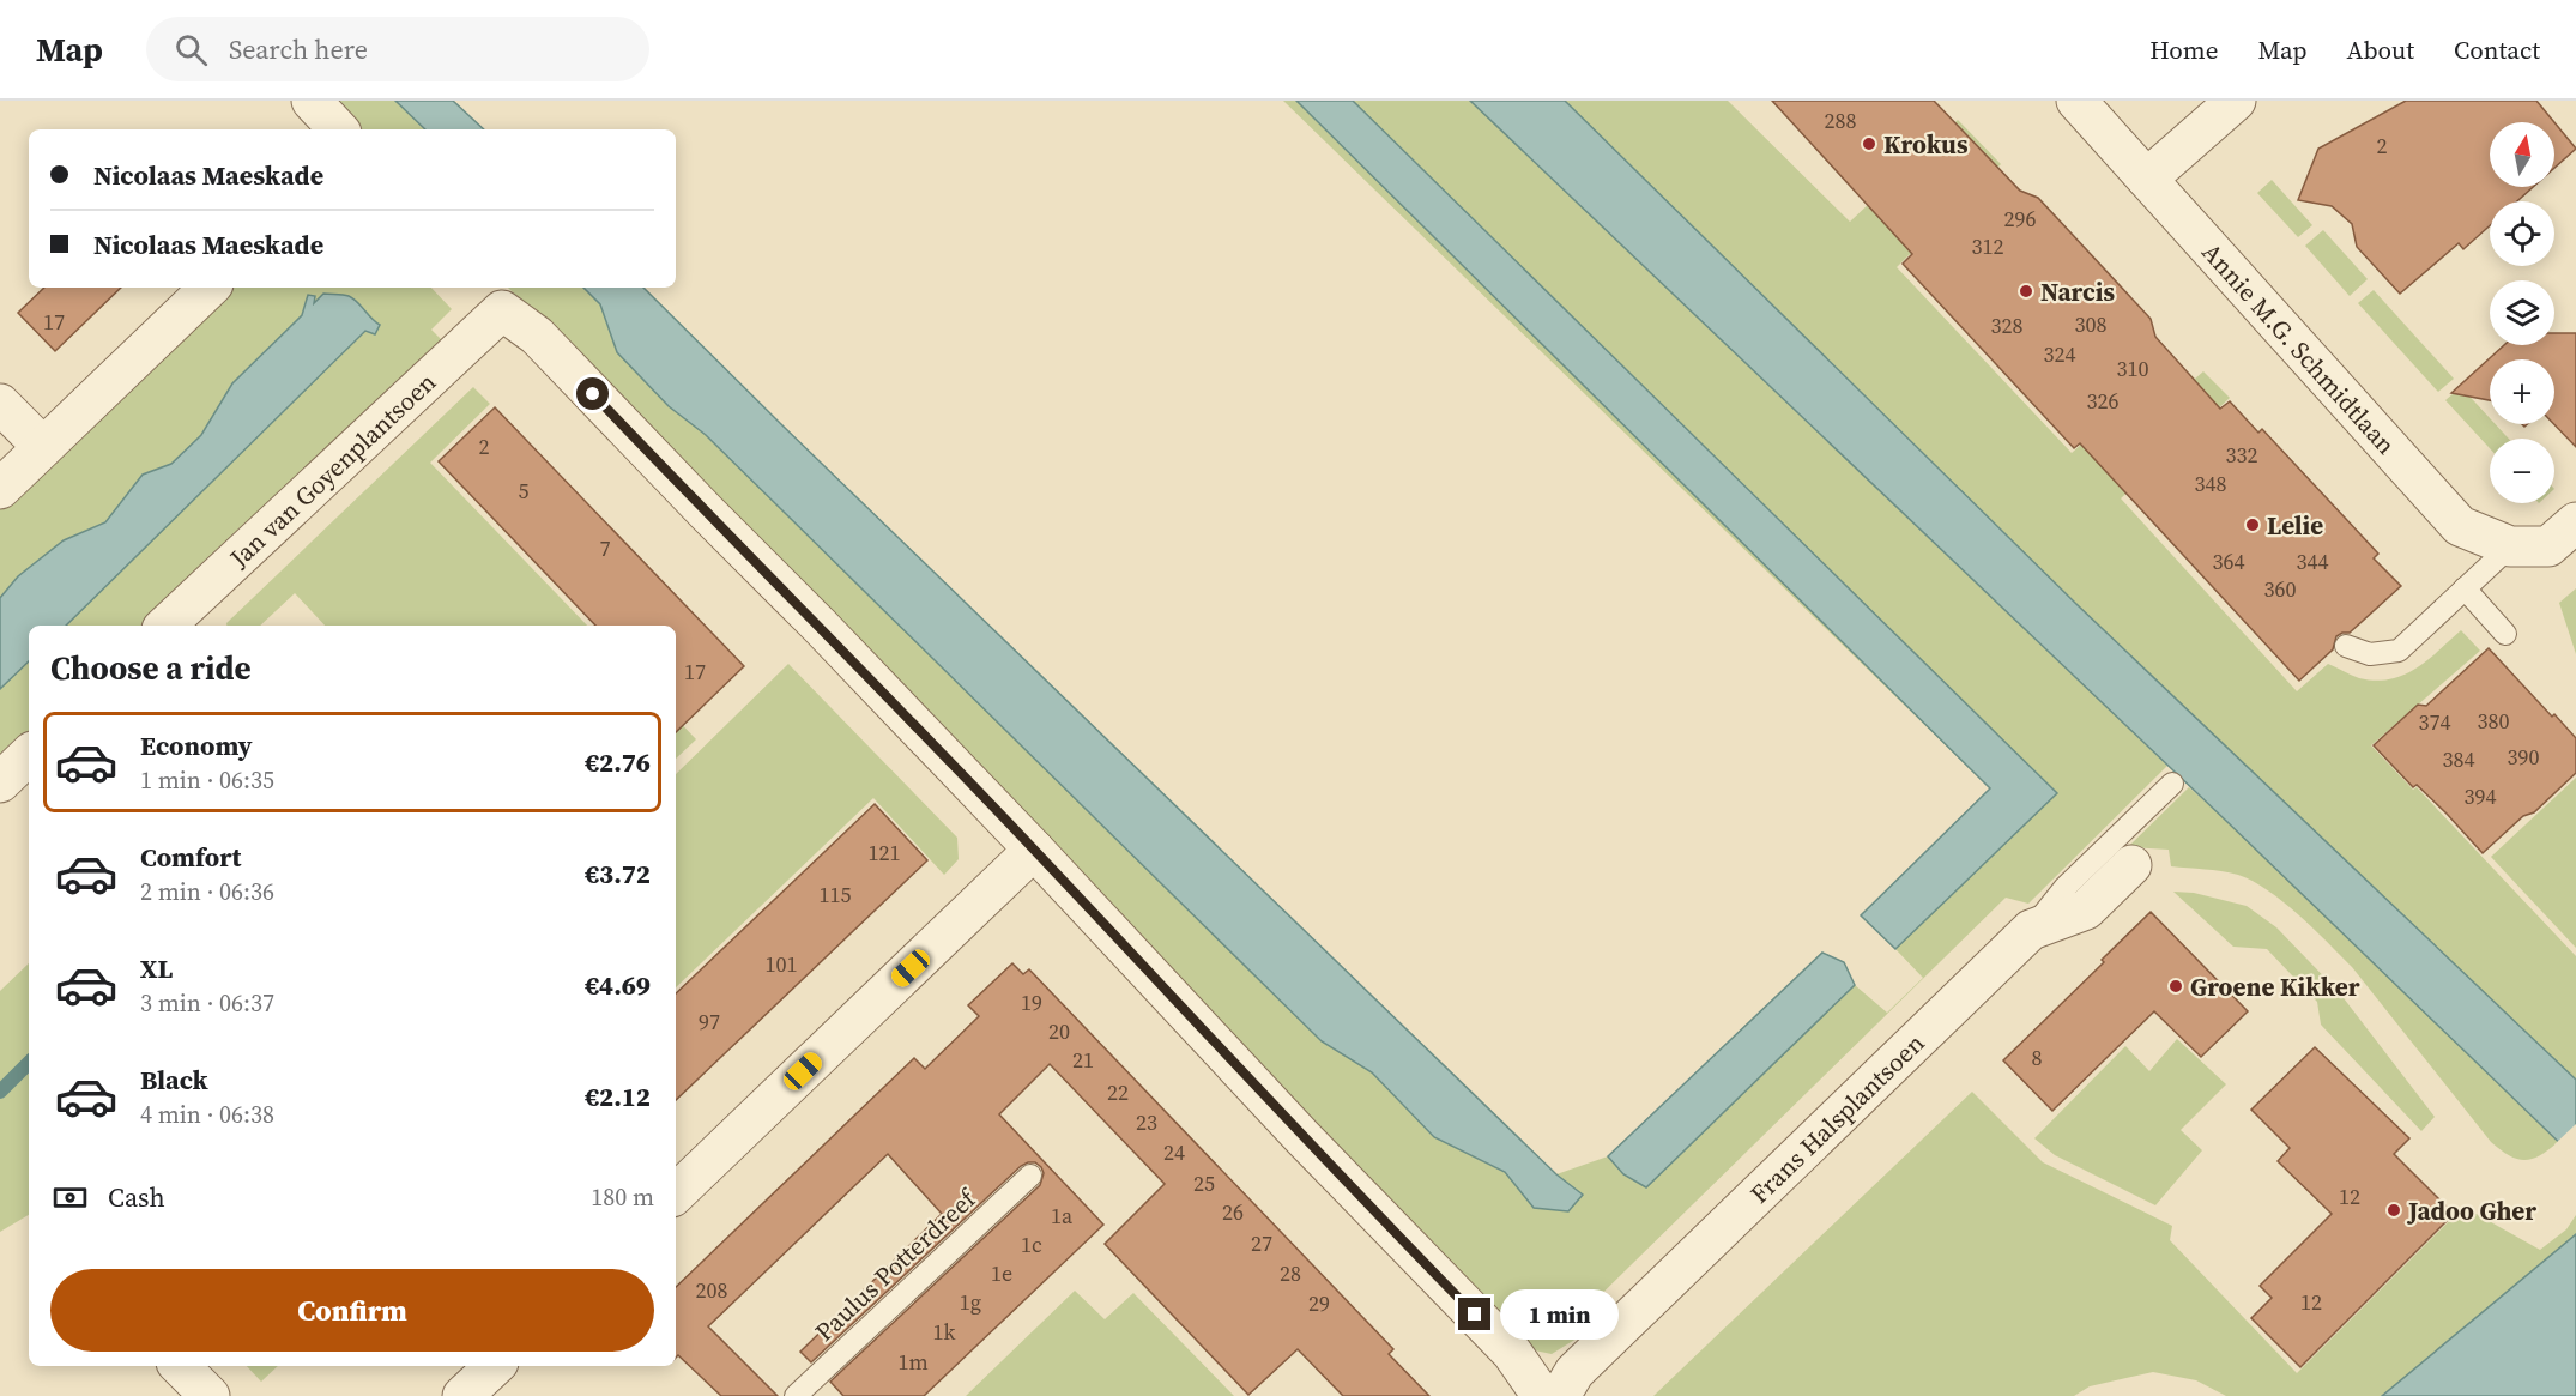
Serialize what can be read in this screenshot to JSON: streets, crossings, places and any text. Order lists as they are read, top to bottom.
{
  "streets": {
    "street": ["Annie M.G. Schmidtlaan", "Jan van Goyenplantsoen", "Frans Halsplantsoen"],
    "lane": ["Paulus Potterdreef"]
  },
  "places": [
    "Krokus",
    "Narcis",
    "Lelie",
    "Groene Kikker",
    "Jadoo Gher"
  ],
  "house_numbers": [
    "288",
    "2",
    "296",
    "312",
    "17",
    "308",
    "328",
    "324",
    "310",
    "326",
    "2",
    "332",
    "348",
    "5",
    "7",
    "364",
    "344",
    "360",
    "17",
    "380",
    "374",
    "390",
    "384",
    "394",
    "121",
    "115",
    "101",
    "19",
    "97",
    "20",
    "8",
    "21",
    "22",
    "23",
    "24",
    "25",
    "12",
    "26",
    "1a",
    "27",
    "1c",
    "1e",
    "28",
    "208",
    "1g",
    "12",
    "29",
    "1k",
    "1m"
  ],
  "north": "top",
  "page": {
    "header": "Map",
    "search": "Search here",
    "nav": [
      "Home",
      "Map",
      "About",
      "Contact"
    ],
    "map_buttons": ["+", "−"],
    "banner": ["Nicolaas Maeskade", "Nicolaas Maeskade"],
    "heading": "Choose a ride",
    "list": [
      {
        "name": "Economy",
        "note": "1 min · 06:35",
        "value": "€2.76"
      },
      {
        "name": "Comfort",
        "note": "2 min · 06:36",
        "value": "€3.72"
      },
      {
        "name": "XL",
        "note": "3 min · 06:37",
        "value": "€4.69"
      },
      {
        "name": "Black",
        "note": "4 min · 06:38",
        "value": "€2.12"
      }
    ],
    "pay": ["Cash", "180 m"],
    "buttons": "Confirm",
    "bubble": "1 min"
  }
}
